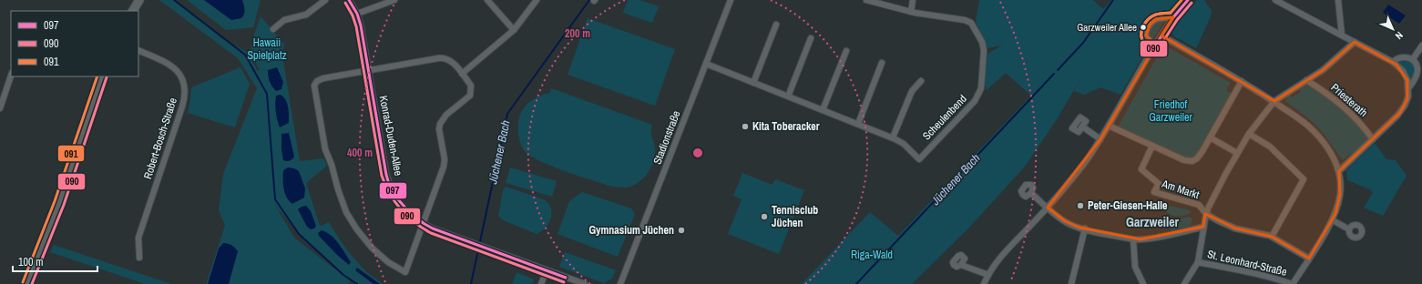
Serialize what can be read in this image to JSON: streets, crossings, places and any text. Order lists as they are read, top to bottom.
{
  "streets": {
    "street": [
      "Priesterath",
      "Scheulenbend",
      "Konrad-Duden-Allee",
      "Stadionstraße",
      "Robert-Bosch-Straße",
      "Am Markt",
      "St. Leonhard-Straße"
    ]
  },
  "districts": ["Garzweiler"],
  "water": ["Jüchener Bach"],
  "parks": ["Hawaii Spielplatz", "Friedhof Garzweiler", "Riga-Wald"],
  "places": [
    "Garzweiler Allee",
    "Kita Toberacker",
    "Peter-Giesen-Halle",
    "Tennisclub Jüchen",
    "Gymnasium Jüchen"
  ],
  "lines": ["transit line 097", "transit line 091", "transit line 090"],
  "legend": ["097", "090", "091"],
  "scale_bar": "100 m",
  "north": "bottom right",
  "rings": ["200 m", "400 m"]
}
